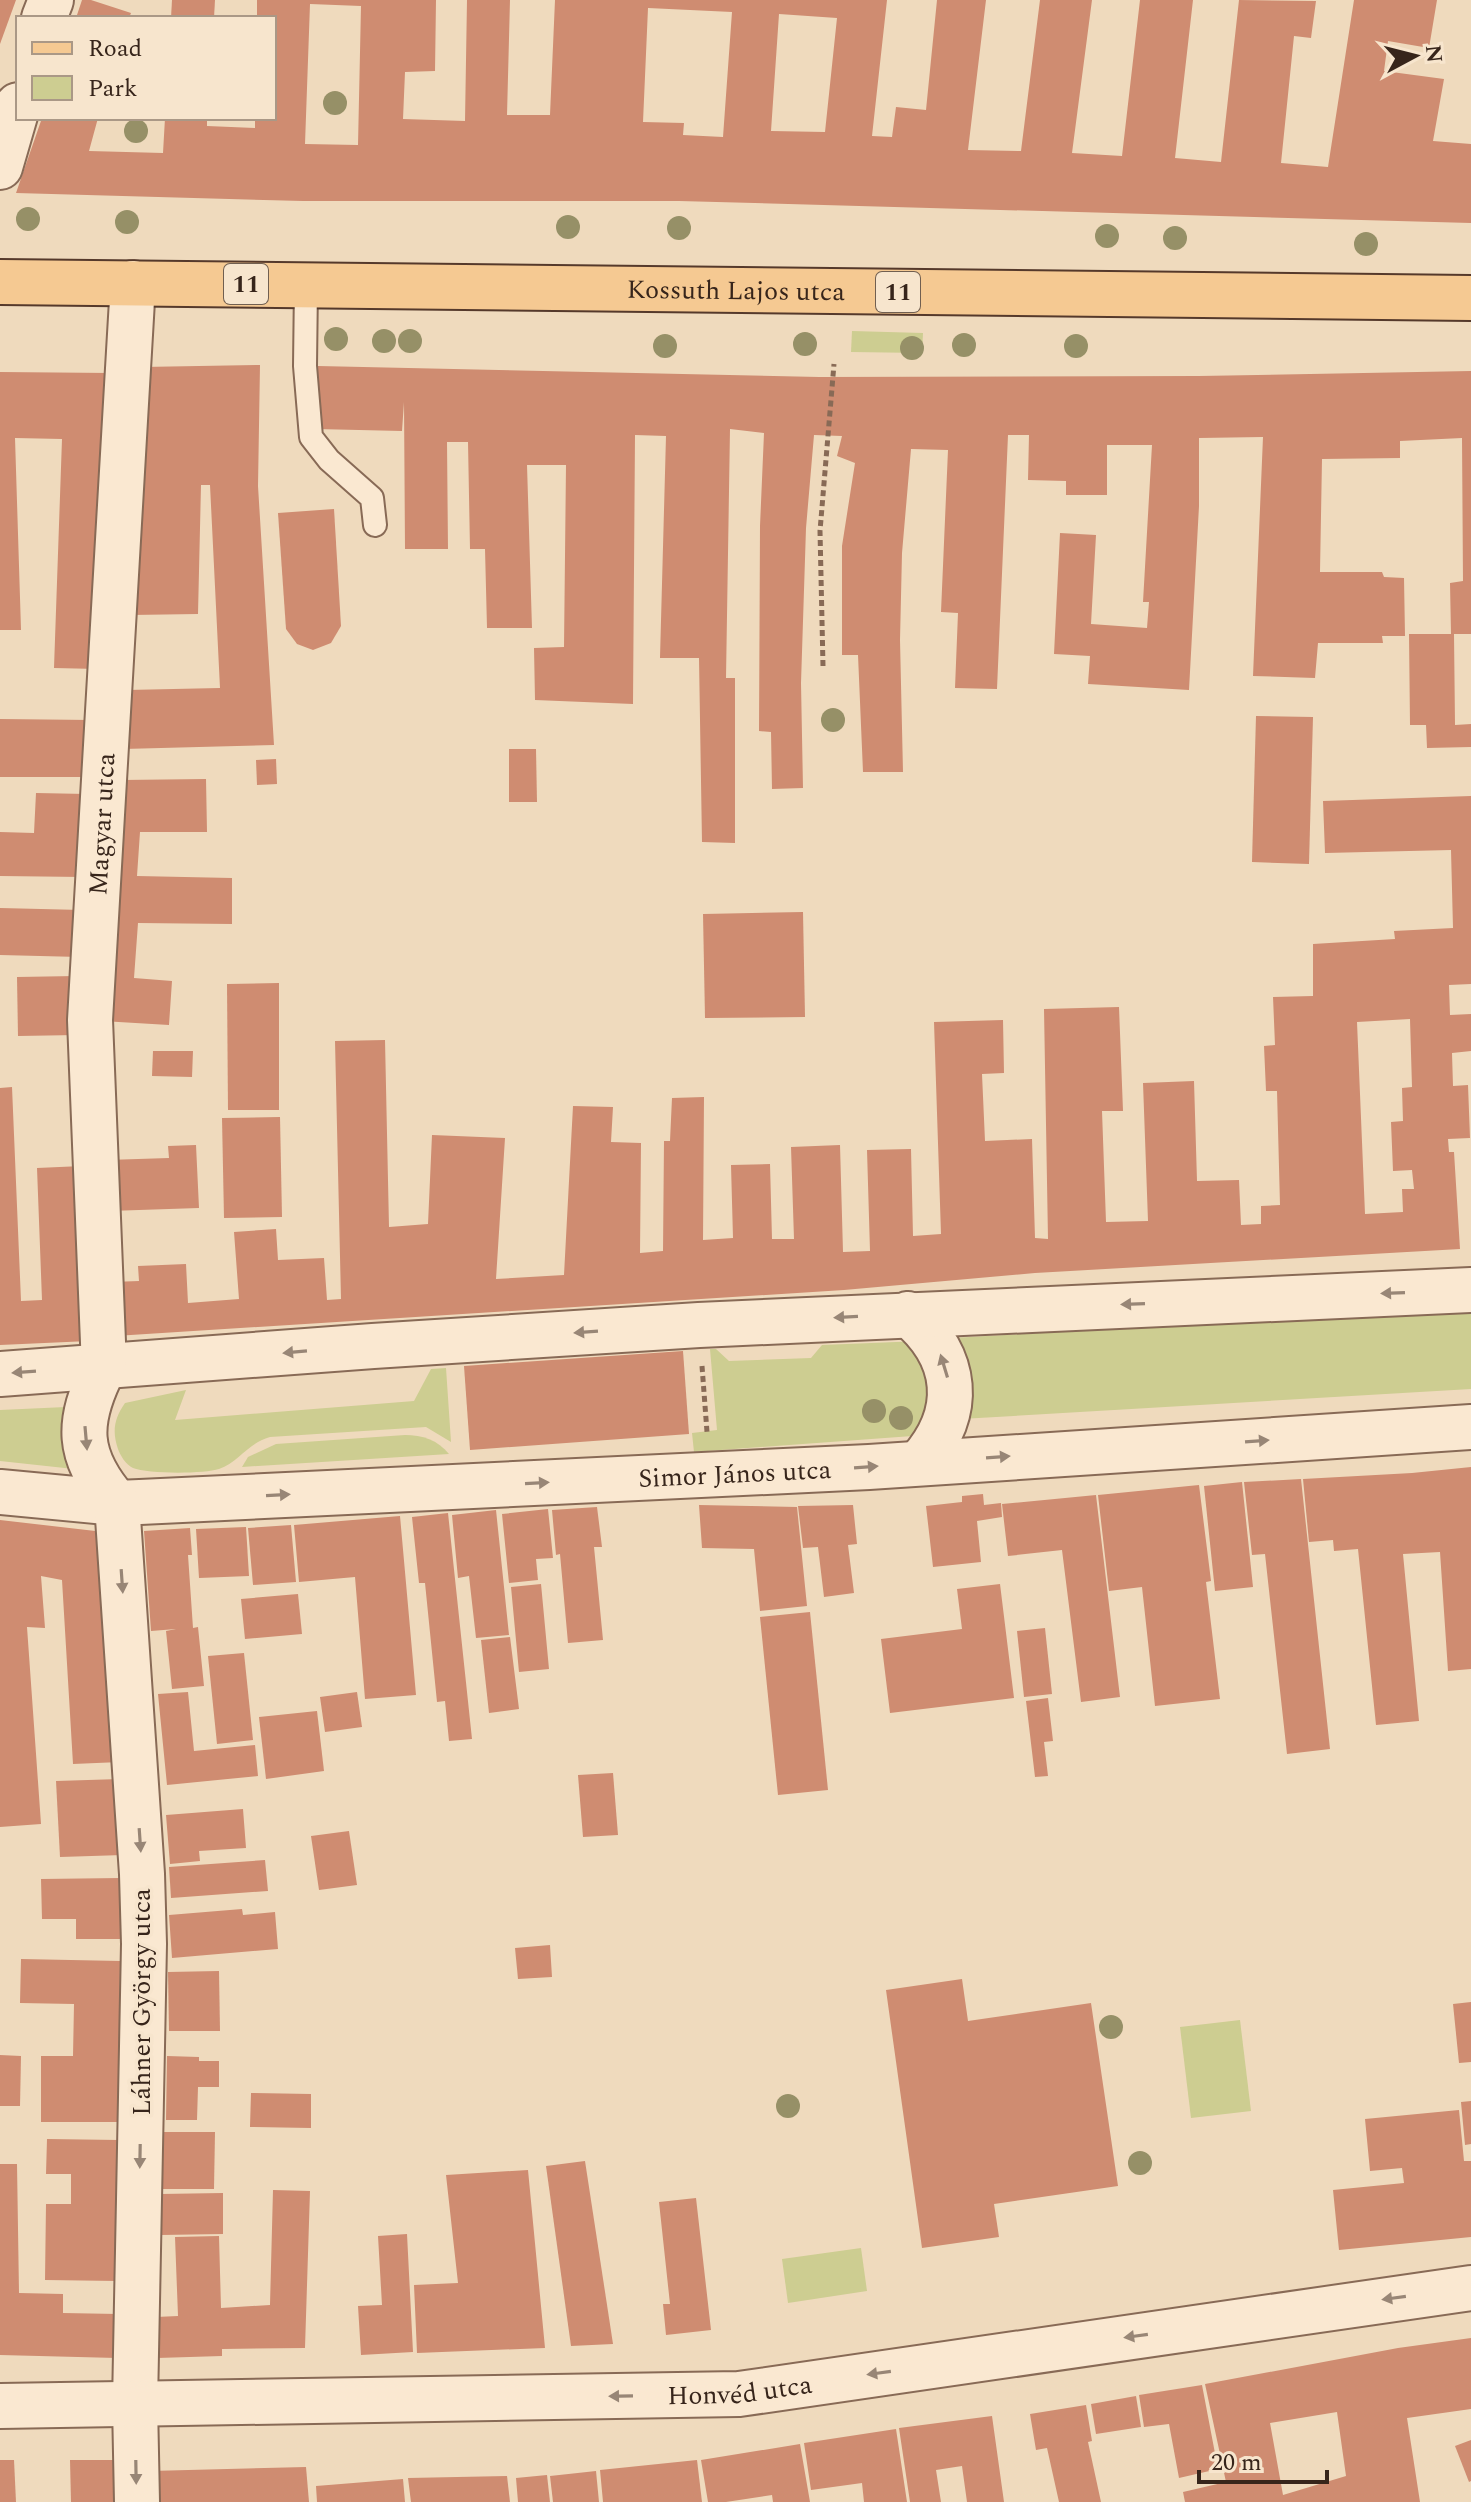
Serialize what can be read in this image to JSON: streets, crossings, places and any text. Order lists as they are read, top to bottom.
{
  "streets": {
    "main road": ["11", "Kossuth Lajos utca"],
    "street": [
      "Magyar utca",
      "Simor János utca",
      "Láhner György utca",
      "Honvéd utca"
    ]
  },
  "crossings": [
    ["Kossuth Lajos utca", "Magyar utca"],
    ["Simor János utca", "Láhner György utca"],
    ["Láhner György utca", "Honvéd utca"]
  ],
  "one_way": ["Láhner György utca", "Honvéd utca"],
  "legend": ["Road", "Park"],
  "scale_bar": "20 m",
  "north": "right"
}
